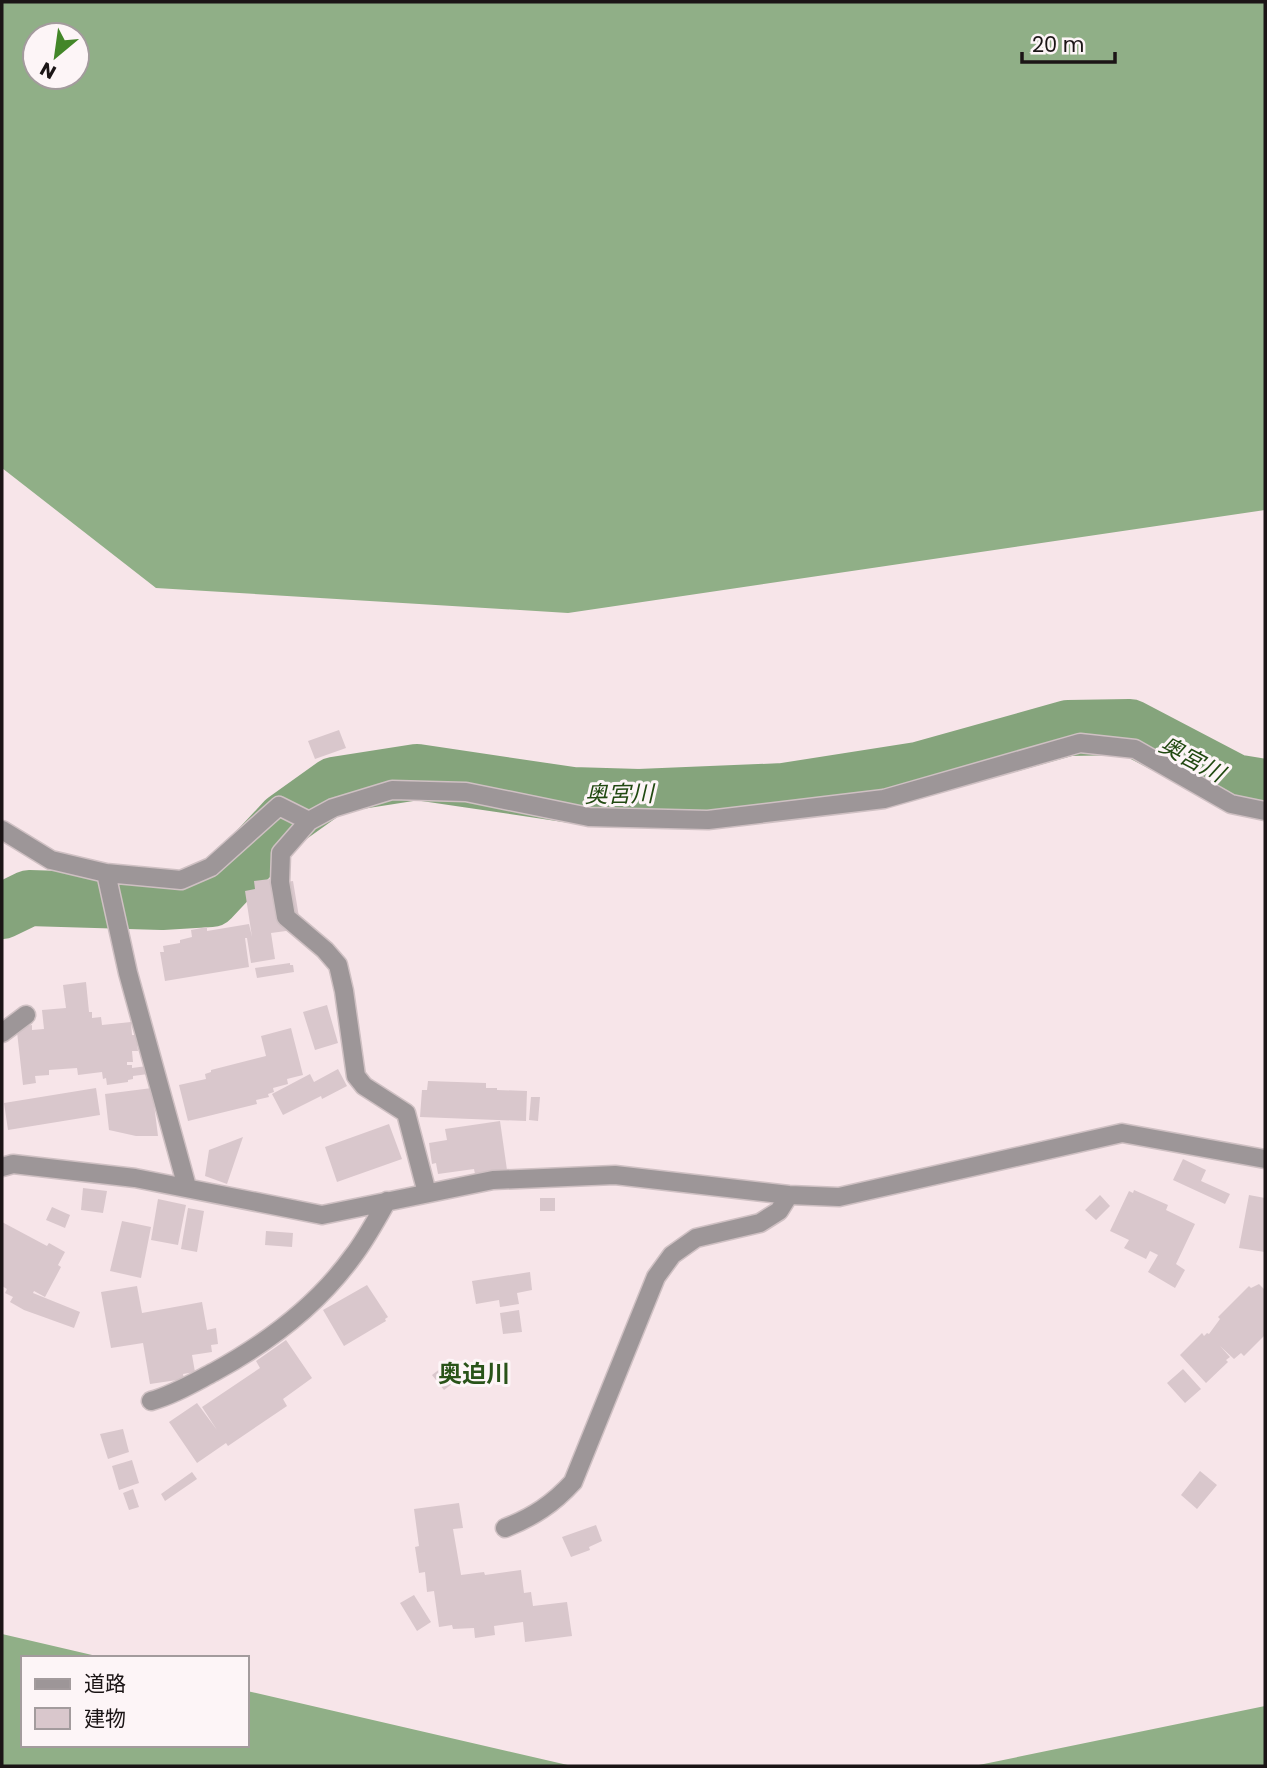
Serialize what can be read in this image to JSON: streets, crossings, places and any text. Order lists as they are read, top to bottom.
{
  "districts": ["奥迫川"],
  "water": ["奥宮川"],
  "legend": ["道路", "建物"],
  "scale_bar": "20 m",
  "north": "bottom left"
}
